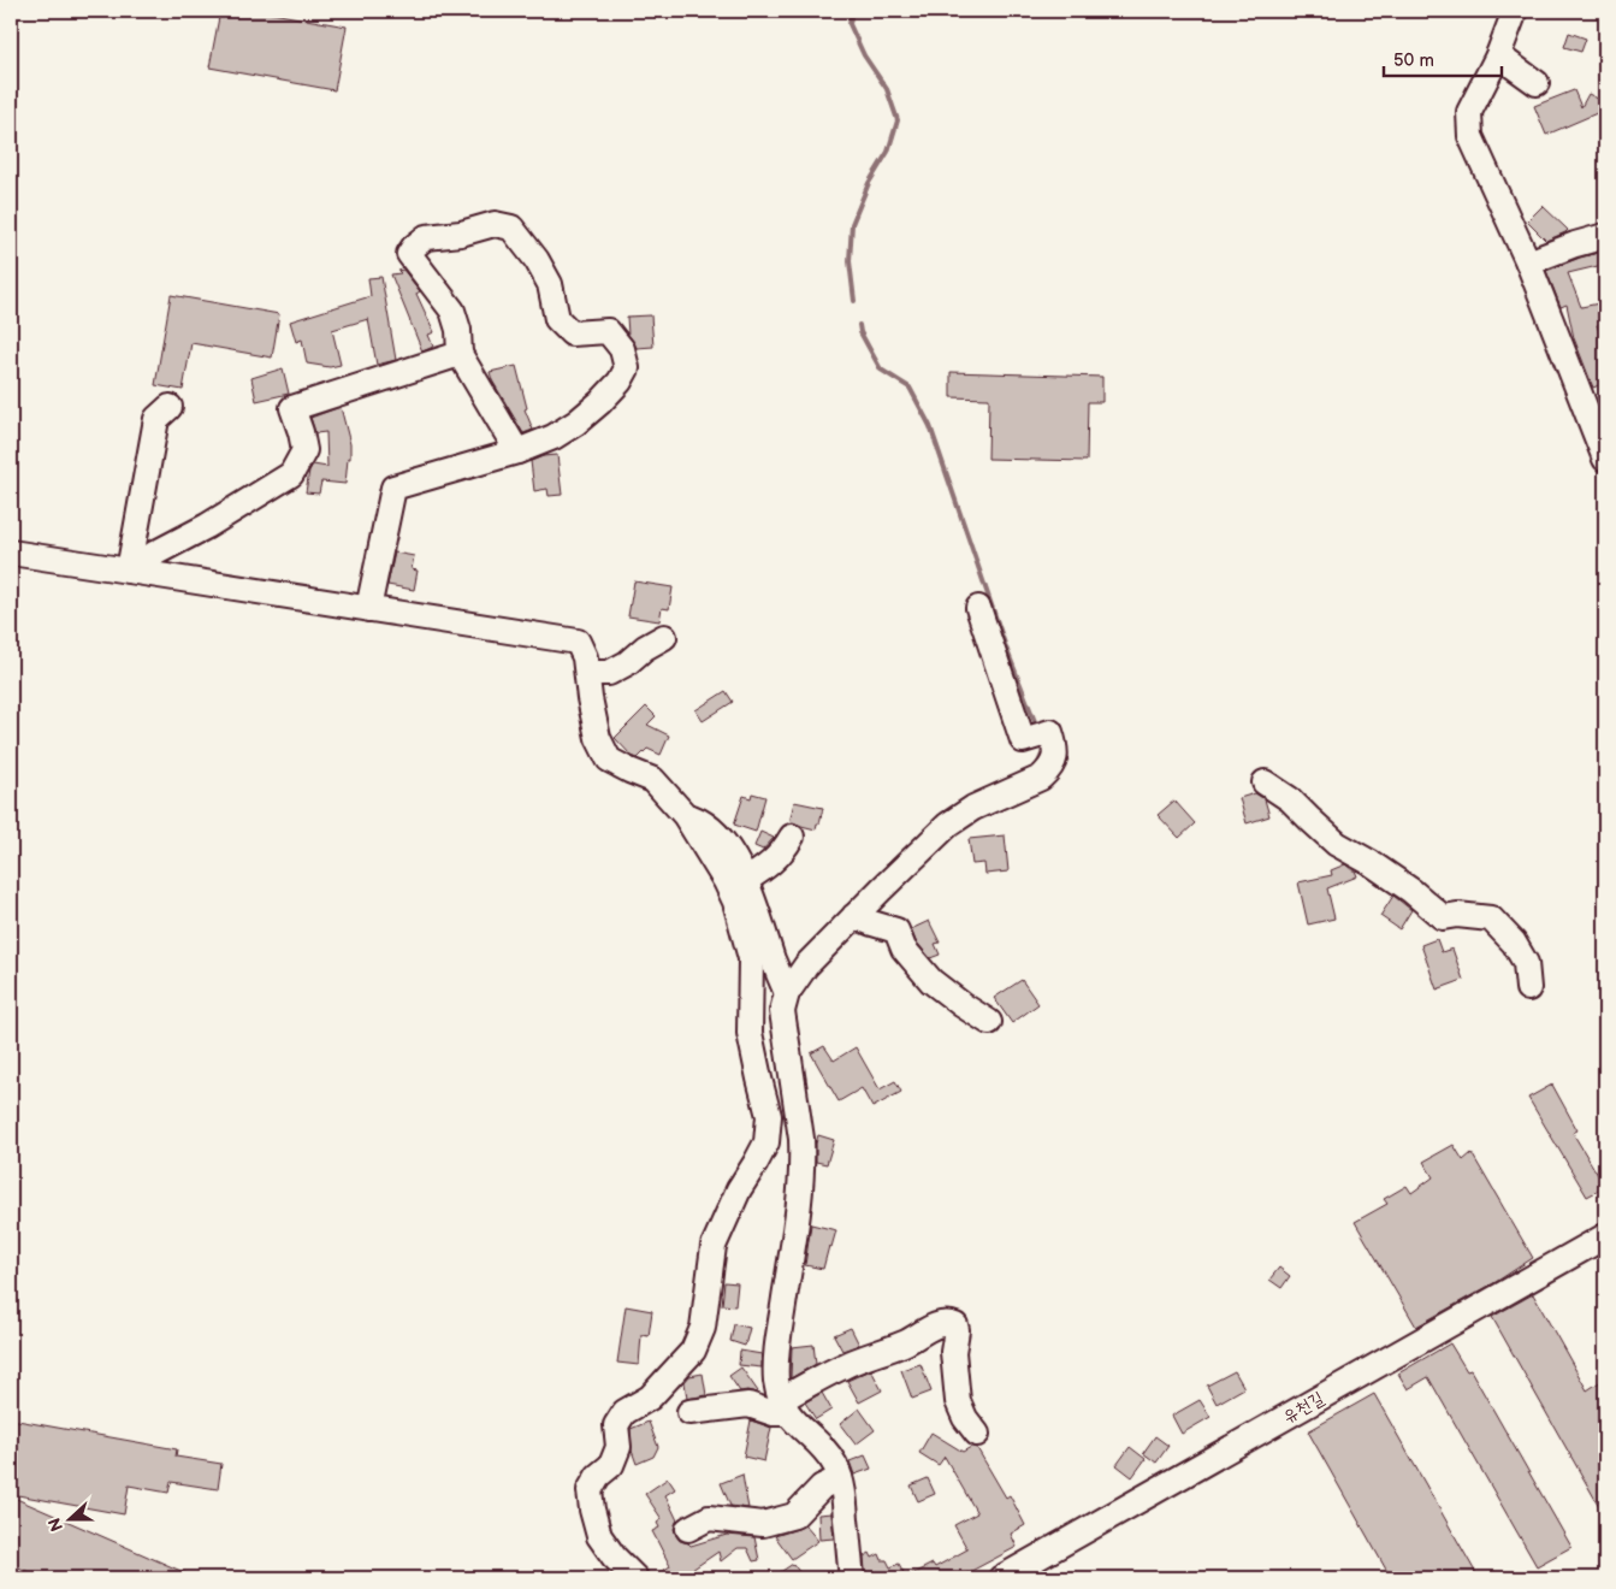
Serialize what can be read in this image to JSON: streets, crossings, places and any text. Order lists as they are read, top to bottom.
{
  "streets": {
    "street": ["유천길"]
  },
  "scale_bar": "50 m",
  "north": "left"
}
